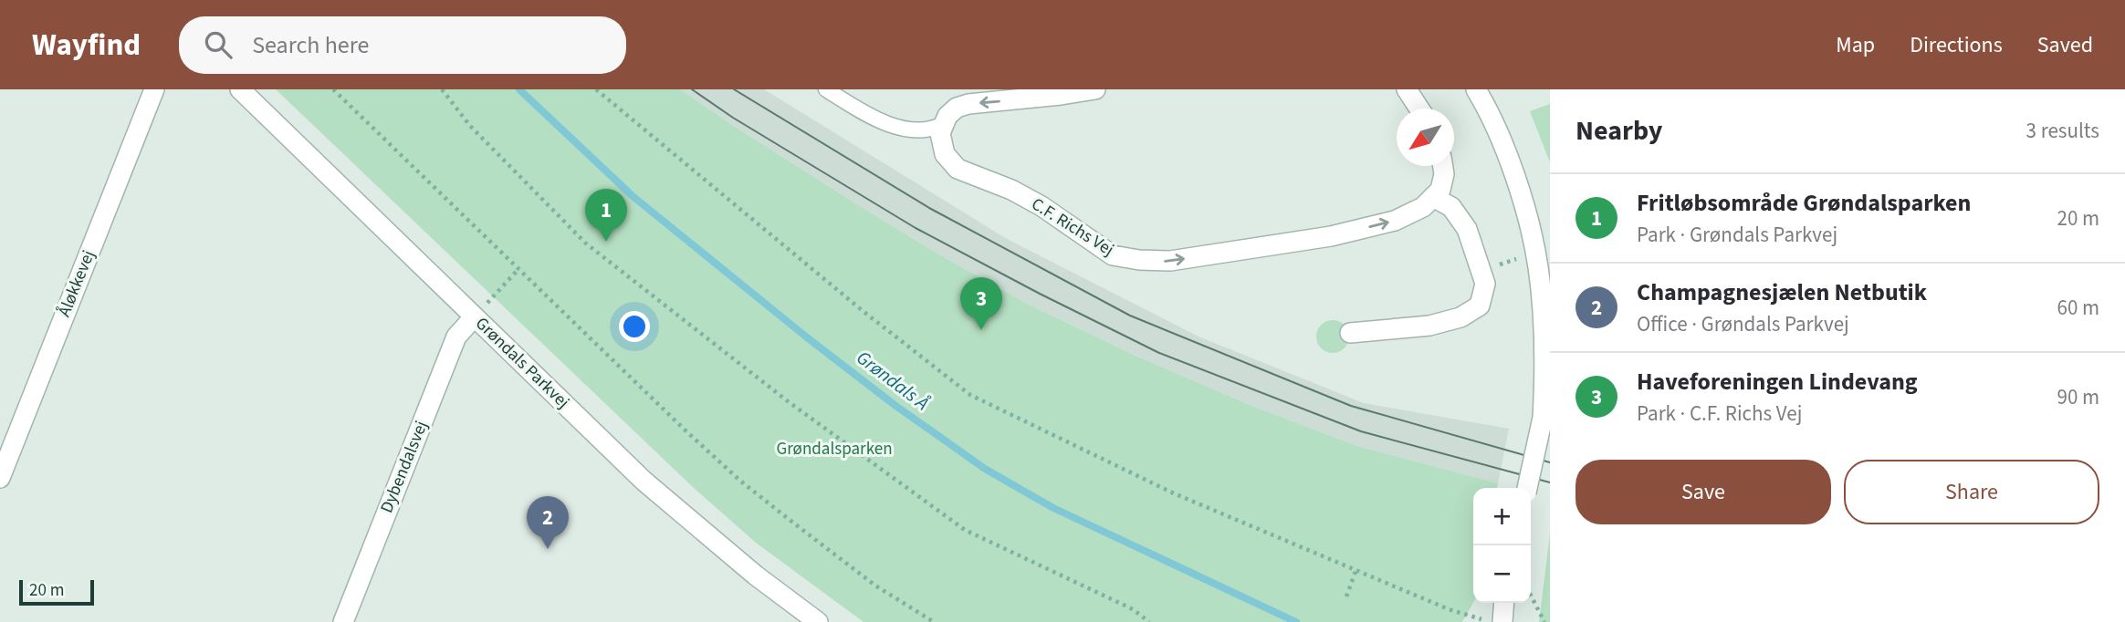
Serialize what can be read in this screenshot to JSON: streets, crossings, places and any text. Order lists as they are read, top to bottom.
{
  "streets": {
    "street": [
      "C.F. Richs Vej",
      "Åløkkevej",
      "Grøndals Parkvej",
      "Dybendalsvej"
    ]
  },
  "crossings": [
    ["Grøndals Parkvej", "Dybendalsvej"]
  ],
  "one_way": ["C.F. Richs Vej"],
  "water": ["Grøndals Å"],
  "parks": ["Grøndalsparken"],
  "scale_bar": "20 m",
  "north": "bottom left",
  "page": {
    "header": "Wayfind",
    "search": "Search here",
    "nav": ["Map", "Directions", "Saved"],
    "heading": ["Nearby", "3 results"],
    "list": [
      {
        "mark": "1",
        "name": "Fritløbsområde Grøndalsparken",
        "note": "Park · Grøndals Parkvej",
        "value": "20 m"
      },
      {
        "mark": "2",
        "name": "Champagnesjælen Netbutik",
        "note": "Office · Grøndals Parkvej",
        "value": "60 m"
      },
      {
        "mark": "3",
        "name": "Haveforeningen Lindevang",
        "note": "Park · C.F. Richs Vej",
        "value": "90 m"
      }
    ],
    "pins": ["1", "3", "2"],
    "buttons": ["Save", "Share"],
    "map_buttons": ["+", "−"],
    "scale": "20 m"
  }
}
